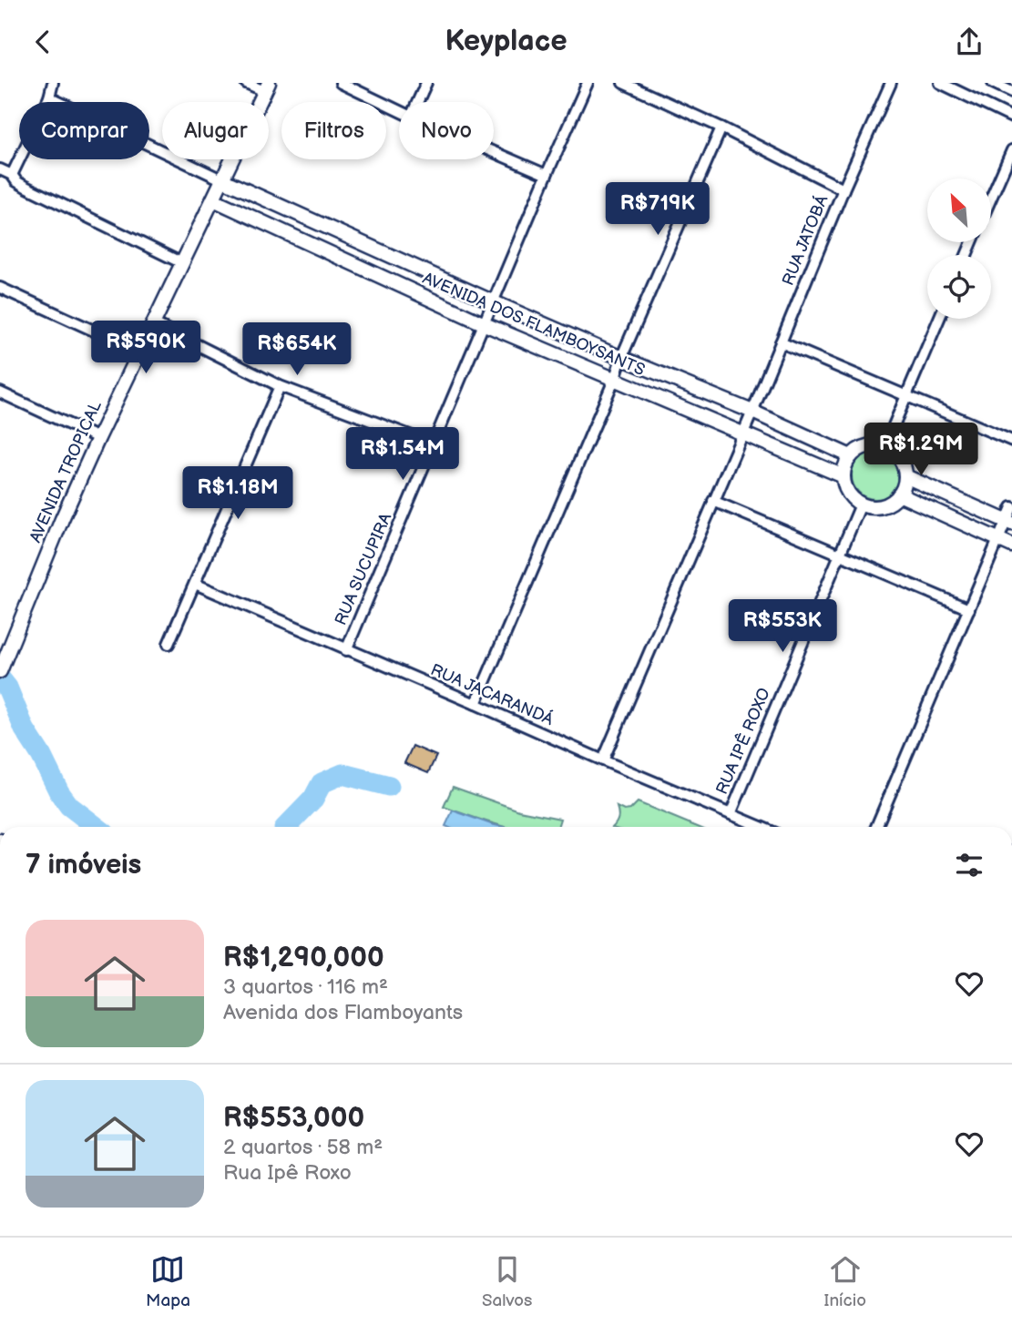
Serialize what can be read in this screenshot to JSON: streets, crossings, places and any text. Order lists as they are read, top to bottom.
{
  "streets": {
    "street": [
      "RUA JATOBÁ",
      "AVENIDA DOS FLAMBOYSANTS",
      "AVENIDA TROPICAL",
      "RUA SUCUPIRA",
      "RUA JACARANDÁ",
      "RUA IPÊ ROXO"
    ]
  },
  "crossings": [
    ["RUA JATOBÁ", "AVENIDA DOS FLAMBOYSANTS"],
    ["AVENIDA DOS FLAMBOYSANTS", "AVENIDA TROPICAL"],
    ["AVENIDA DOS FLAMBOYSANTS", "RUA SUCUPIRA"],
    ["AVENIDA DOS FLAMBOYSANTS", "RUA IPÊ ROXO"],
    ["RUA SUCUPIRA", "RUA JACARANDÁ"],
    ["RUA JACARANDÁ", "RUA IPÊ ROXO"]
  ],
  "north": "top left",
  "page": {
    "header": "Keyplace",
    "chip": [
      "Comprar",
      "Alugar",
      "Filtros",
      "Novo"
    ],
    "price": [
      "R$719K",
      "R$590K",
      "R$654K",
      "R$1.29M",
      "R$1.54M",
      "R$1.18M",
      "R$553K"
    ],
    "heading": "7 imóveis",
    "list": [
      {
        "name": "R$1,290,000",
        "note": "3 quartos · 116 m² · Avenida dos Flamboyants"
      },
      {
        "name": "R$553,000",
        "note": "2 quartos · 58 m² · Rua Ipê Roxo"
      }
    ],
    "tabs": ["Mapa", "Salvos", "Início"]
  }
}
